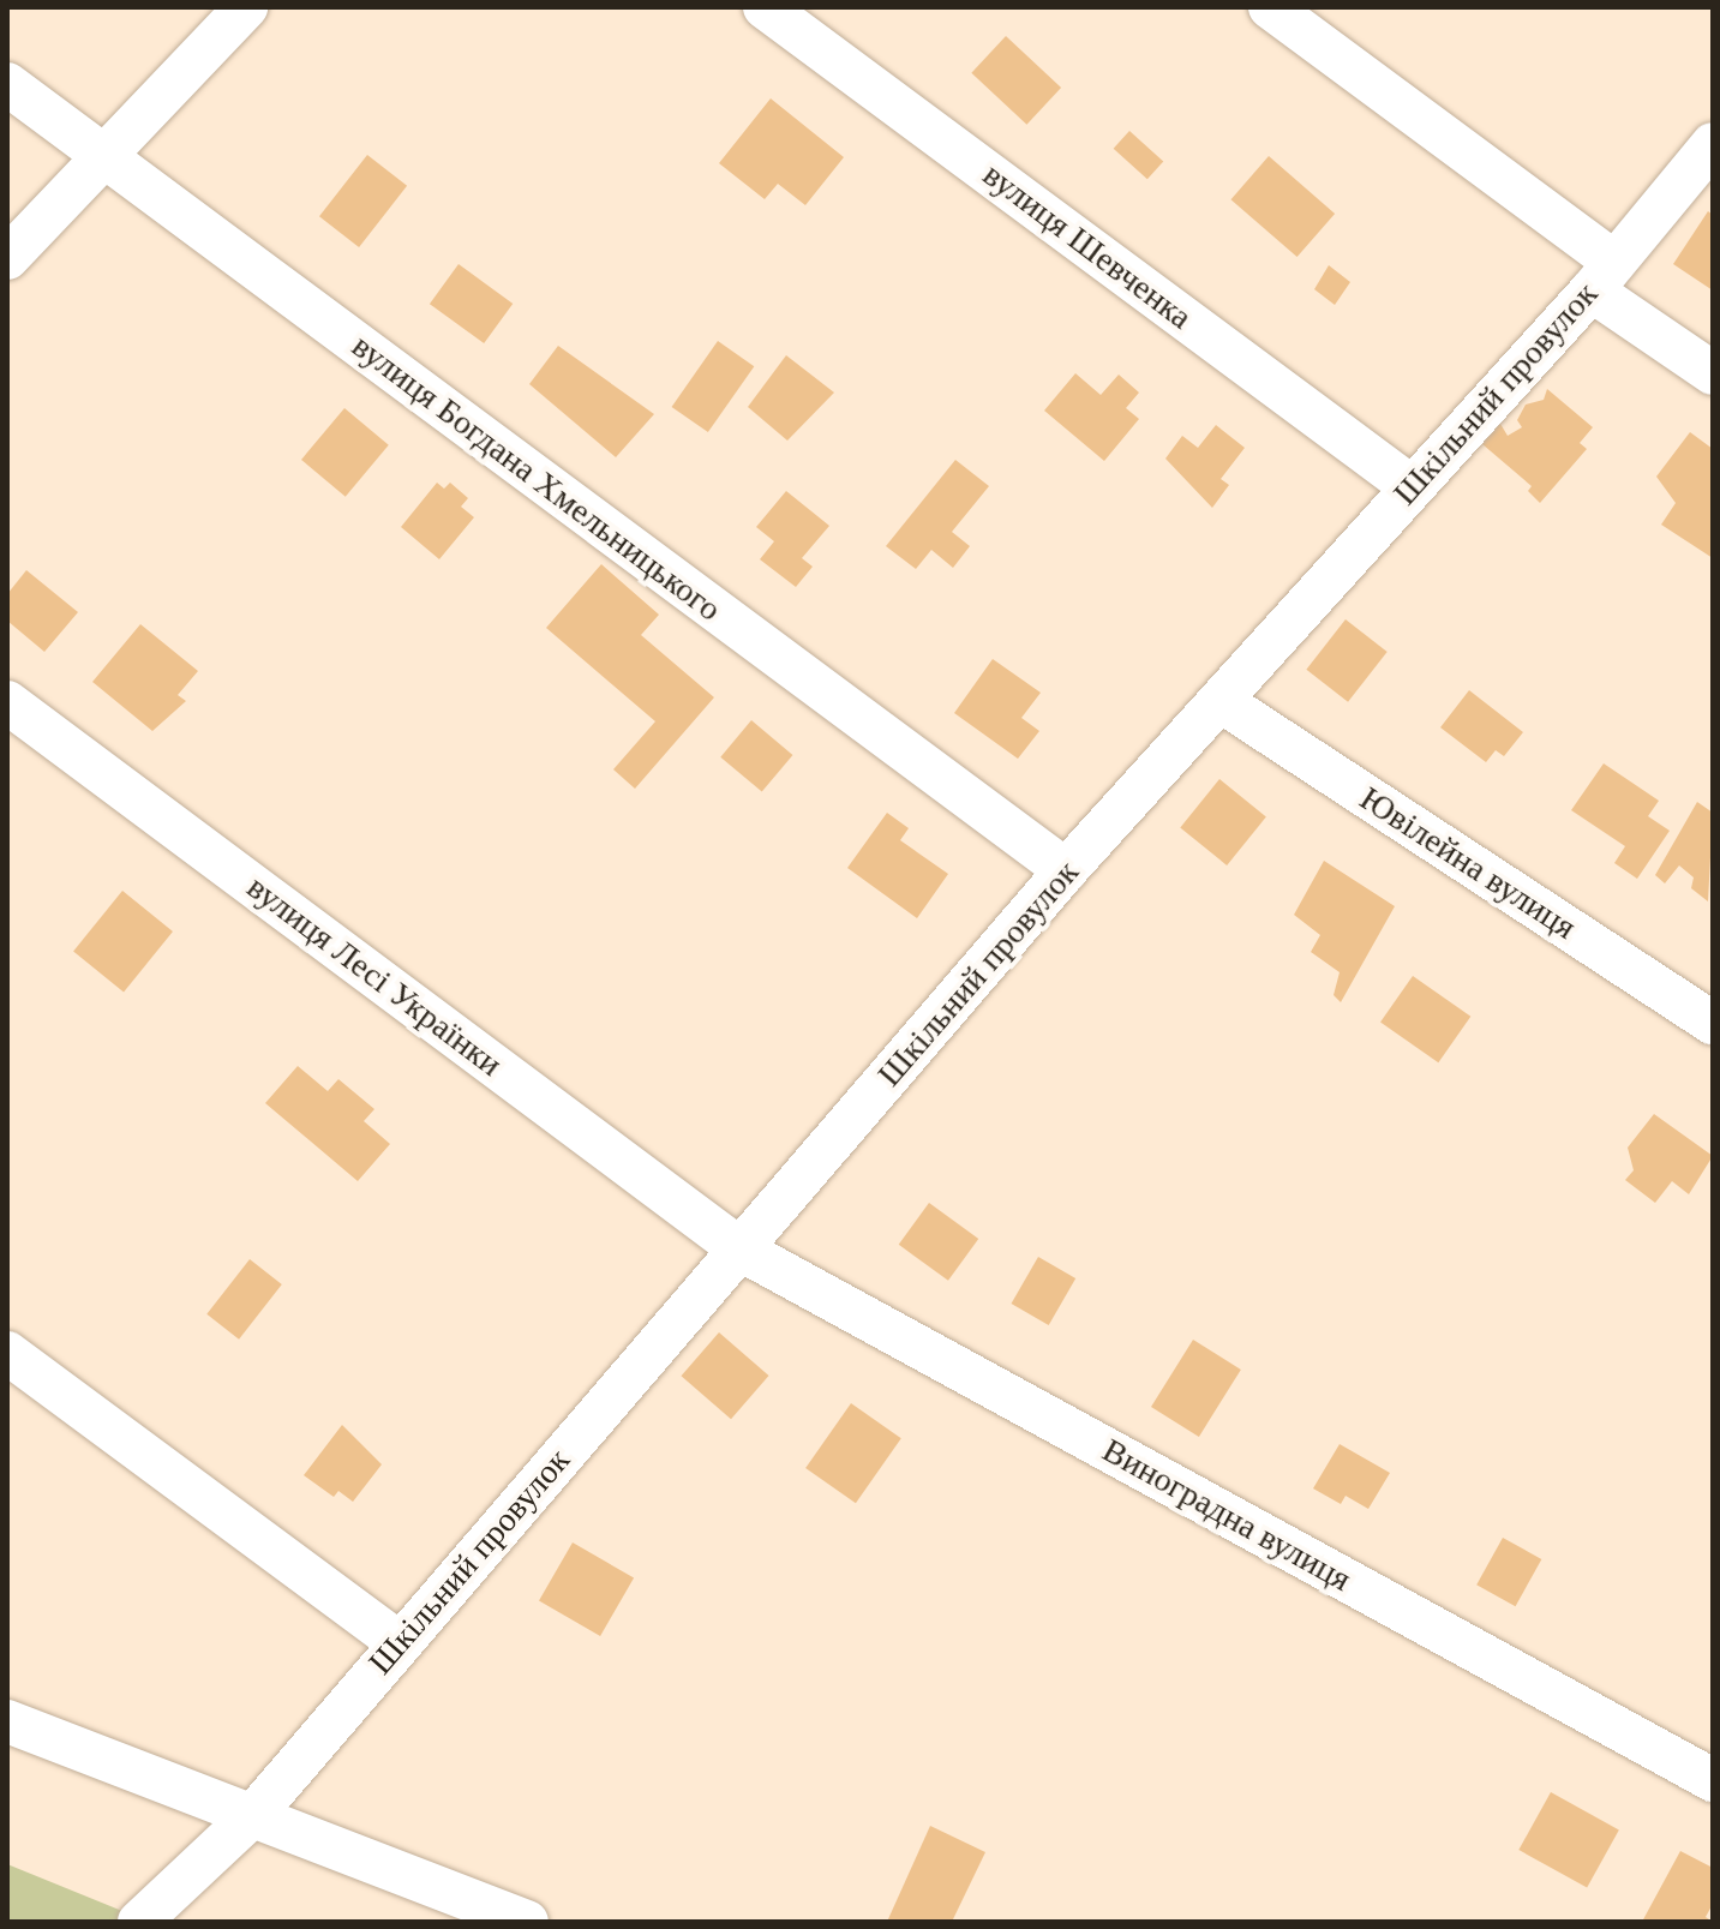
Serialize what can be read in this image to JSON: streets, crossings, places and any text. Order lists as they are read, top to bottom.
{
  "streets": {
    "street": [
      "вулиця Шевченка",
      "Шкільний провулок",
      "вулиця Богдана Хмельницького",
      "Ювілейна вулиця",
      "вулиця Лесі Українки",
      "Виноградна вулиця"
    ]
  },
  "crossings": [
    ["вулиця Шевченка", "Шкільний провулок"],
    ["Шкільний провулок", "вулиця Богдана Хмельницького"],
    ["Шкільний провулок", "Ювілейна вулиця"],
    ["Шкільний провулок", "вулиця Лесі Українки"],
    ["Шкільний провулок", "Виноградна вулиця"],
    ["вулиця Лесі Українки", "Виноградна вулиця"]
  ]
}
